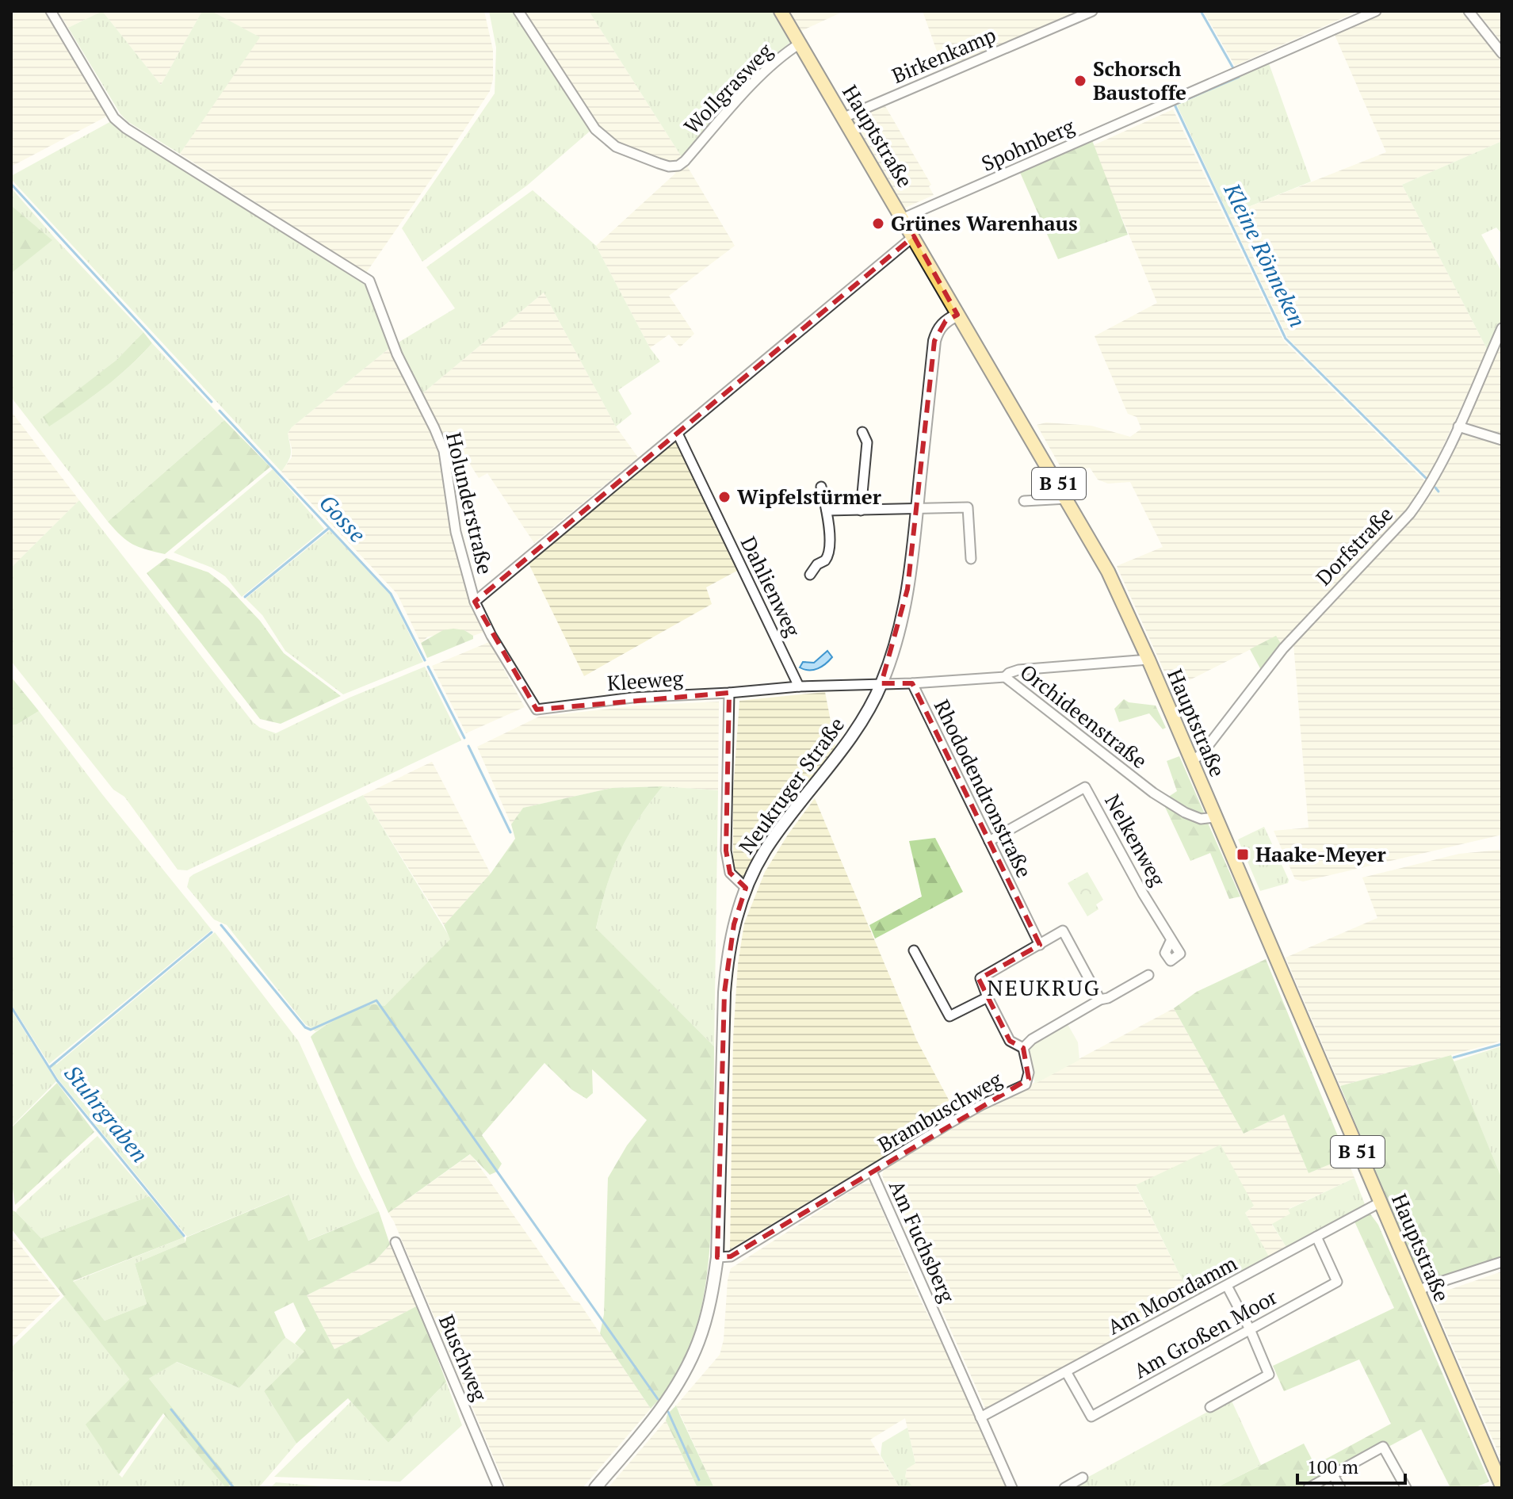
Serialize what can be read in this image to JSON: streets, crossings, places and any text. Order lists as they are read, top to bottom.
{
  "streets": {
    "main road": ["Hauptstraße", "B 51"],
    "street": [
      "Birkenkamp",
      "Wollgrasweg",
      "Spohnberg",
      "Holunderstraße",
      "Dorfstraße",
      "Dahlienweg",
      "Kleeweg",
      "Orchideenstraße",
      "Neukruger Straße",
      "Rhododendronstraße",
      "Nelkenweg",
      "Brambuschweg",
      "Am Fuchsberg",
      "Am Moordamm",
      "Am Großen Moor",
      "Buschweg"
    ]
  },
  "crossings": [
    ["Birkenkamp", "Hauptstraße"],
    ["Wollgrasweg", "Hauptstraße"],
    ["Hauptstraße", "Spohnberg"],
    ["Hauptstraße", "Holunderstraße"],
    ["Hauptstraße", "Dorfstraße"],
    ["Hauptstraße", "Orchideenstraße"],
    ["Hauptstraße", "Neukruger Straße"],
    ["Hauptstraße", "Am Moordamm"],
    ["Holunderstraße", "Dahlienweg"],
    ["Holunderstraße", "Kleeweg"],
    ["Dahlienweg", "Kleeweg"],
    ["Kleeweg", "Orchideenstraße"],
    ["Kleeweg", "Neukruger Straße"],
    ["Orchideenstraße", "Neukruger Straße"],
    ["Orchideenstraße", "Rhododendronstraße"],
    ["Neukruger Straße", "Am Fuchsberg"],
    ["Rhododendronstraße", "Nelkenweg"],
    ["Brambuschweg", "Am Fuchsberg"],
    ["Am Fuchsberg", "Am Moordamm"],
    ["Am Moordamm", "Am Großen Moor"]
  ],
  "districts": ["NEUKRUG"],
  "water": ["Kleine Rönneken", "Gosse", "Stuhrgraben"],
  "places": {
    "other": ["Schorsch Baustoffe", "Grünes Warenhaus", "Wipfelstürmer"],
    "transit": ["Haake-Meyer"]
  },
  "scale_bar": "100 m"
}
